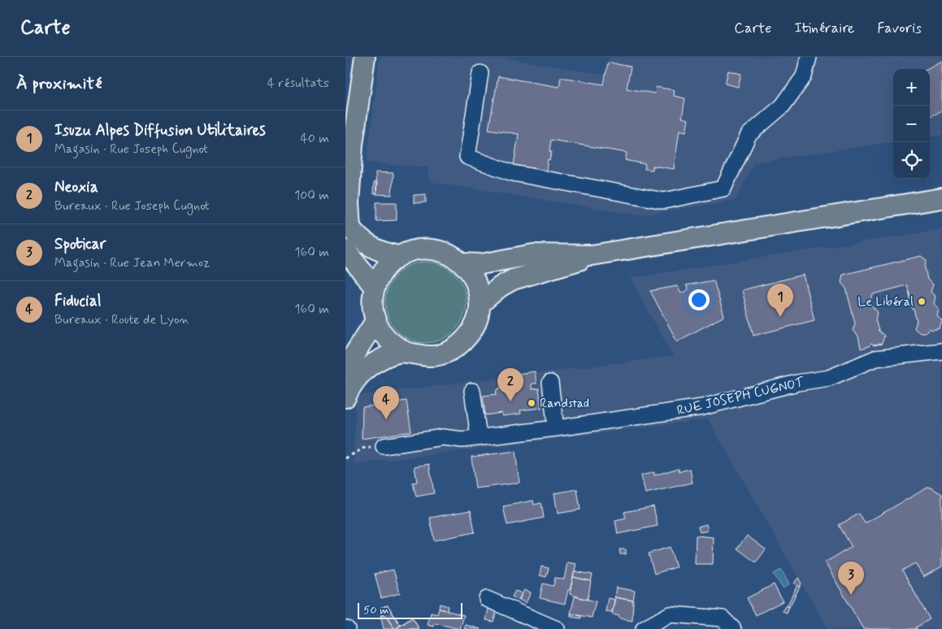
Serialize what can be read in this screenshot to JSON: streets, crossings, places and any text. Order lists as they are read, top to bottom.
{
  "streets": {
    "street": ["RUE JOSEPH CUGNOT"]
  },
  "places": ["Le Libéral", "Randstad"],
  "scale_bar": "50 m",
  "page": {
    "header": "Carte",
    "nav": ["Carte", "Itinéraire", "Favoris"],
    "heading": ["À proximité", "4 résultats"],
    "map_buttons": ["+", "−"],
    "list": [
      {
        "mark": "1",
        "name": "Isuzu Alpes Diffusion Utilitaires",
        "note": "Magasin · Rue Joseph Cugnot",
        "value": "40 m"
      },
      {
        "mark": "2",
        "name": "Neoxia",
        "note": "Bureaux · Rue Joseph Cugnot",
        "value": "100 m"
      },
      {
        "mark": "3",
        "name": "Spoticar",
        "note": "Magasin · Rue Jean Mermoz",
        "value": "160 m"
      },
      {
        "mark": "4",
        "name": "Fiducial",
        "note": "Bureaux · Route de Lyon",
        "value": "160 m"
      }
    ],
    "pins": [
      "1",
      "2",
      "4",
      "3"
    ],
    "scale": "50 m"
  }
}
